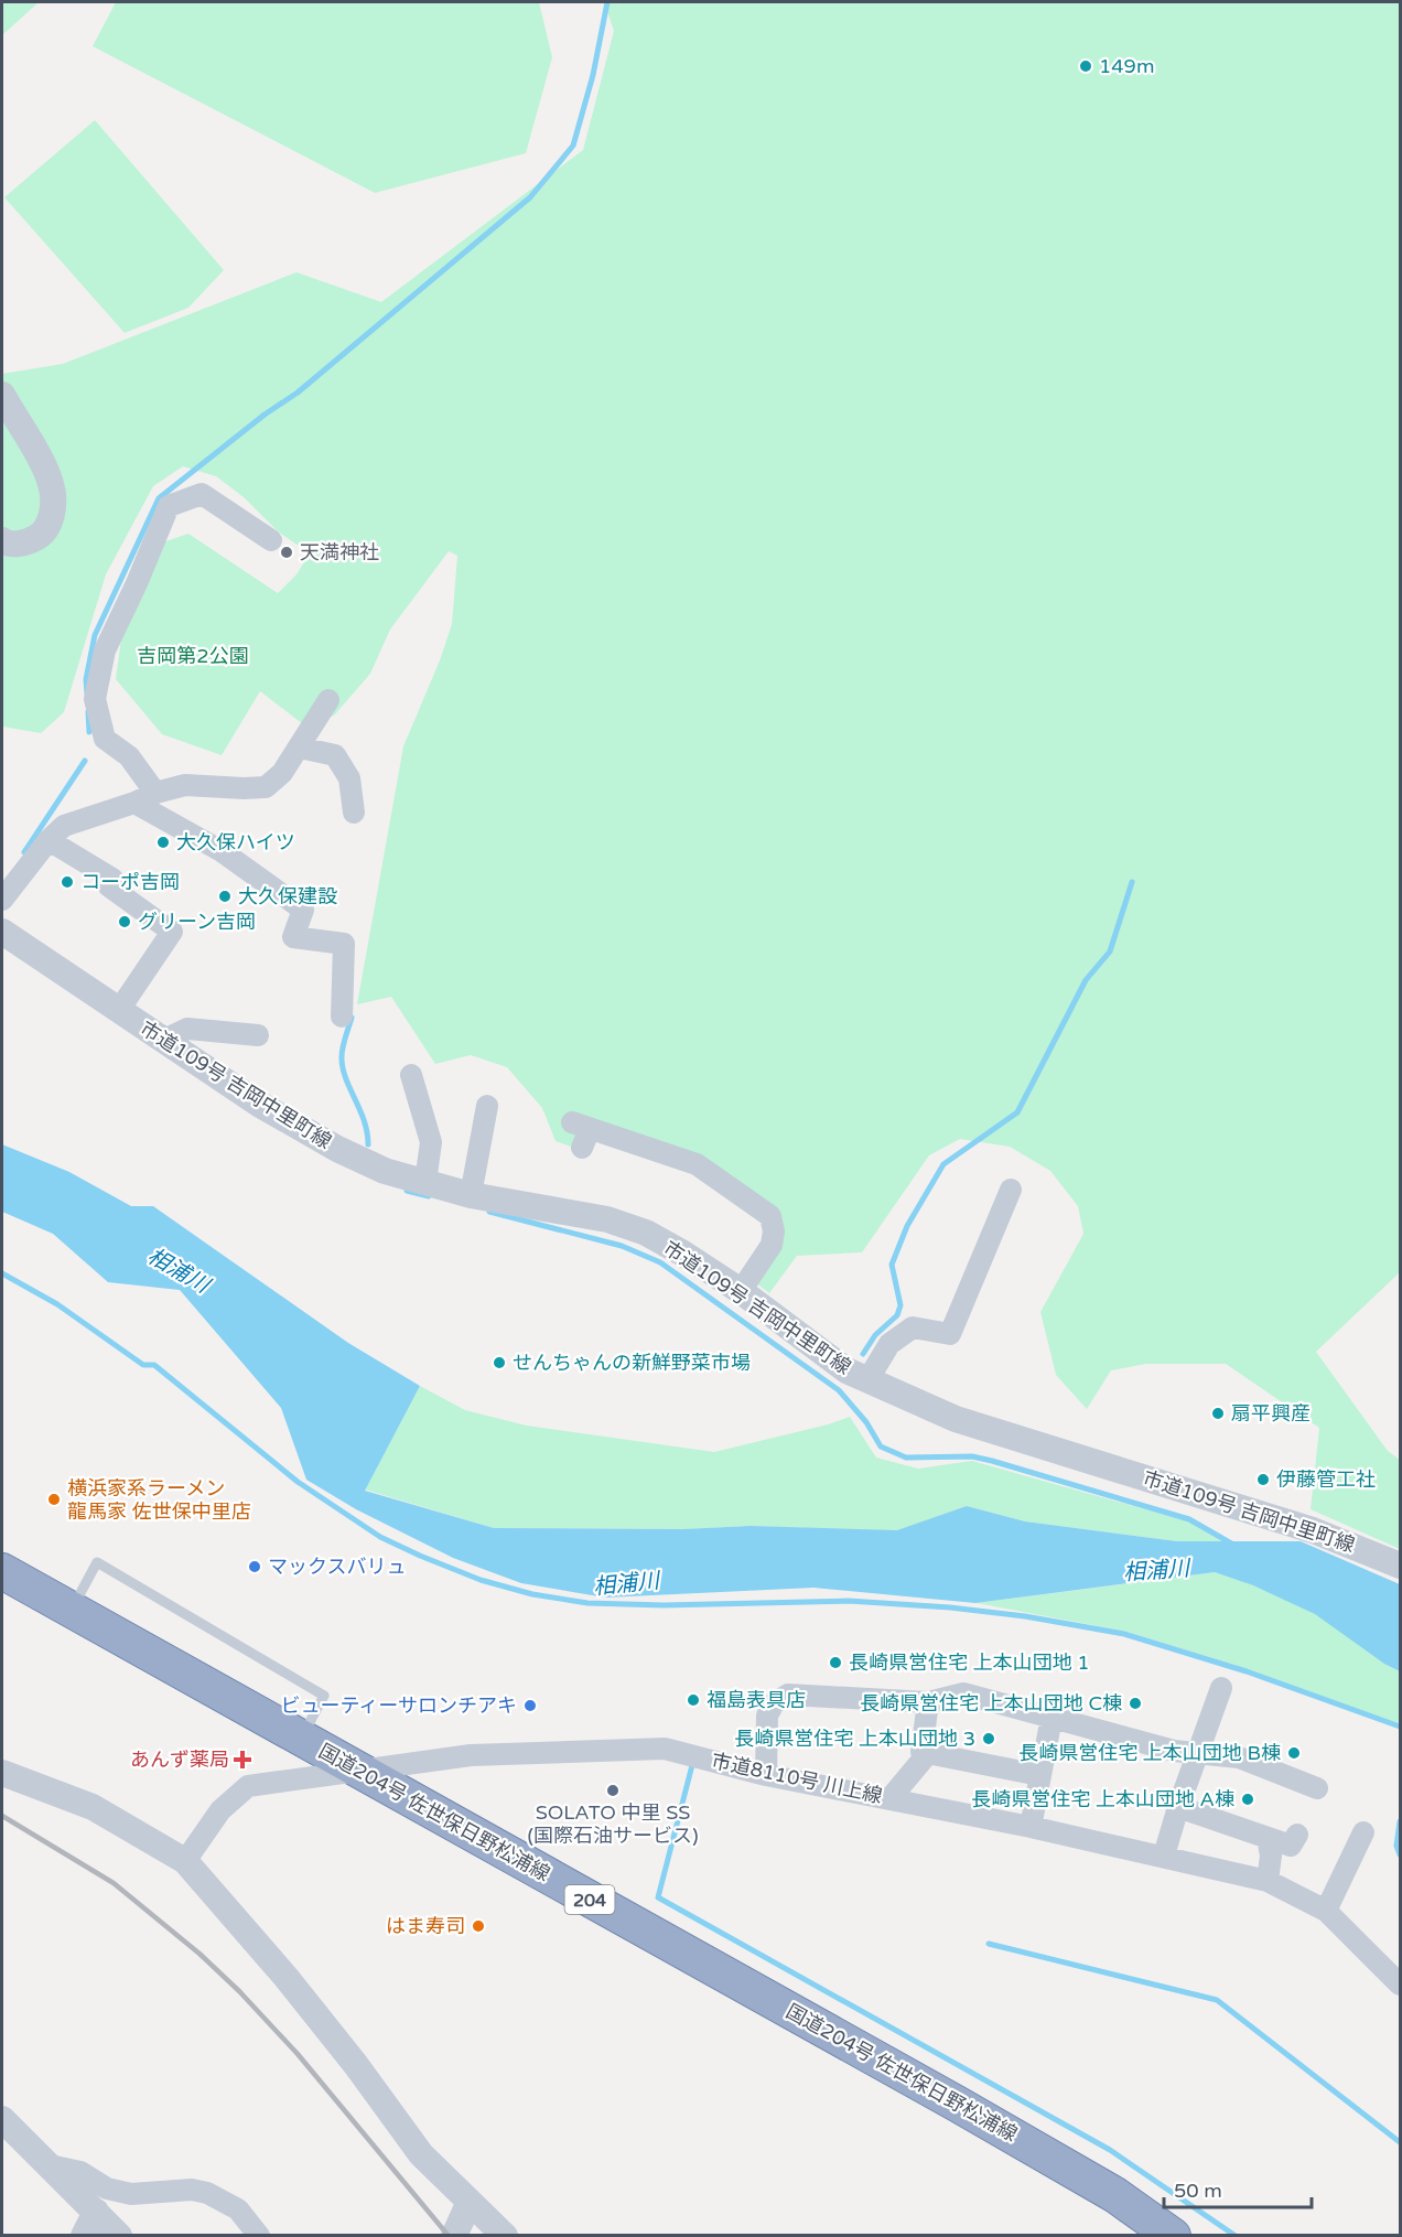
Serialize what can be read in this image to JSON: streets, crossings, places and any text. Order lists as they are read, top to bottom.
{
  "streets": {
    "highway": ["国道204号 佐世保日野松浦線", "204"],
    "street": ["市道109号 吉岡中里町線", "市道8110号 川上線"]
  },
  "crossings": [
    ["市道8110号 川上線", "国道204号 佐世保日野松浦線"]
  ],
  "water": ["相浦川"],
  "parks": ["吉岡第2公園"],
  "places": {
    "other": [
      "149m",
      "天満神社",
      "大久保ハイツ",
      "コーポ吉岡",
      "大久保建設",
      "グリーン吉岡",
      "せんちゃんの新鮮野菜市場",
      "扇平興産",
      "伊藤管工社",
      "横浜家系ラーメン 龍馬家 佐世保中里店",
      "マックスバリュ",
      "長崎県営住宅 上本山団地 1",
      "福島表具店",
      "長崎県営住宅 上本山団地 C棟",
      "ビューティーサロンチアキ",
      "長崎県営住宅 上本山団地 3",
      "長崎県営住宅 上本山団地 B棟",
      "SOLATO 中里 SS (国際石油サービス)",
      "長崎県営住宅 上本山団地 A棟",
      "はま寿司"
    ],
    "health": ["あんず薬局"]
  },
  "scale_bar": "50 m"
}
